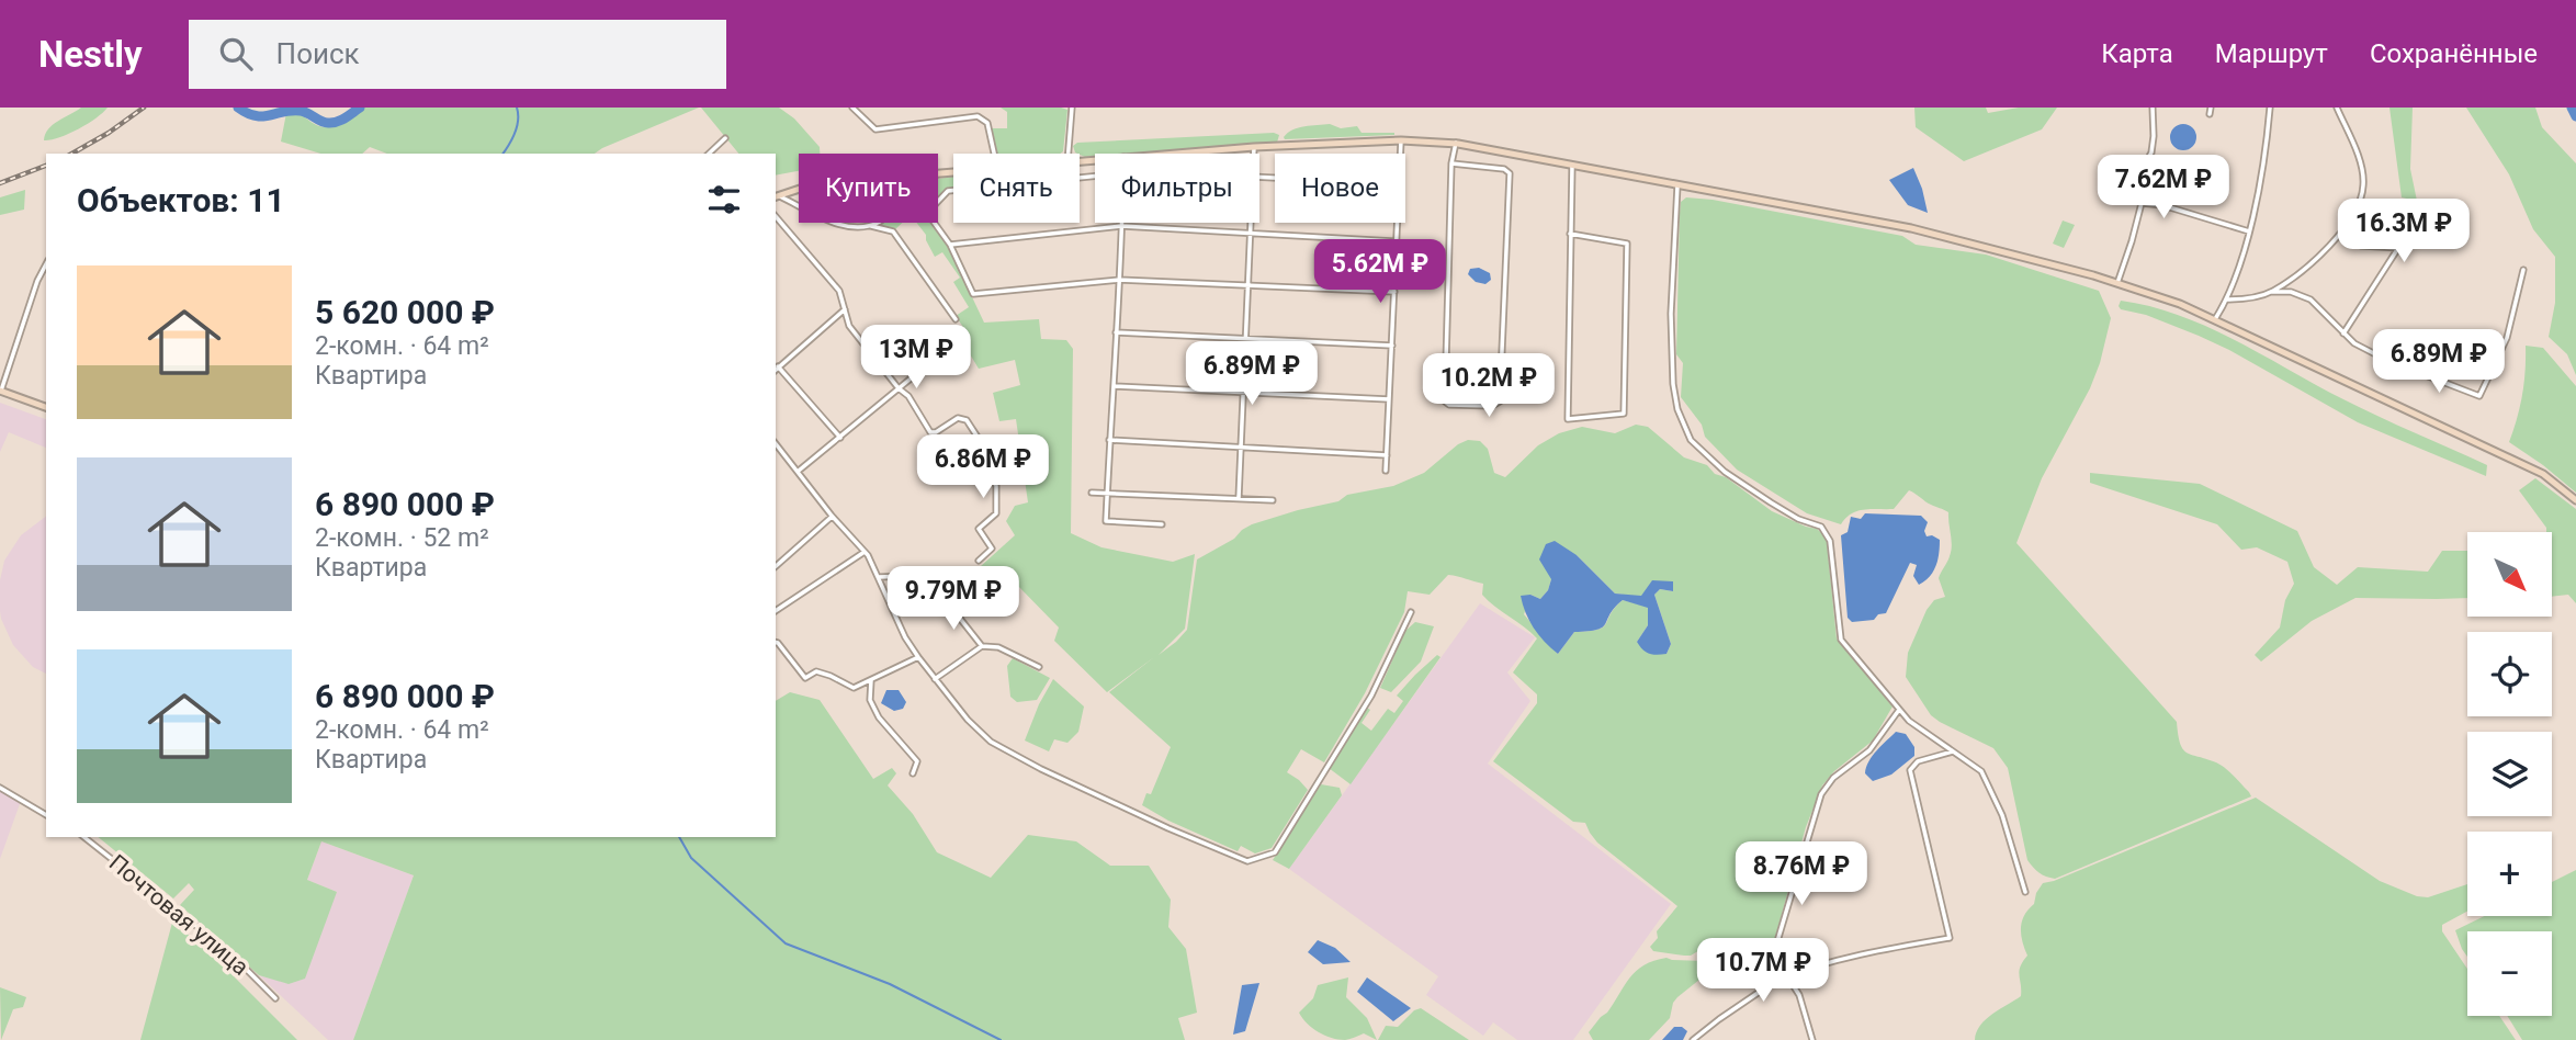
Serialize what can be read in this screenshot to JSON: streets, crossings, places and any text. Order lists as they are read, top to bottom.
{
  "streets": {
    "street": ["Почтовая улица"]
  },
  "north": "bottom right",
  "page": {
    "header": "Nestly",
    "search": "Поиск",
    "nav": ["Карта", "Маршрут", "Сохранённые"],
    "chip": [
      "Купить",
      "Снять",
      "Фильтры",
      "Новое"
    ],
    "heading": "Объектов: 11",
    "price": [
      "7.62M ₽",
      "16.3M ₽",
      "5.62M ₽",
      "13M ₽",
      "6.89M ₽",
      "6.89M ₽",
      "10.2M ₽",
      "6.86M ₽",
      "9.79M ₽",
      "8.76M ₽",
      "10.7M ₽"
    ],
    "list": [
      {
        "name": "5 620 000 ₽",
        "note": "2-комн. · 64 m² · Квартира"
      },
      {
        "name": "6 890 000 ₽",
        "note": "2-комн. · 52 m² · Квартира"
      },
      {
        "name": "6 890 000 ₽",
        "note": "2-комн. · 64 m² · Квартира"
      }
    ],
    "map_buttons": ["+", "−"]
  }
}
